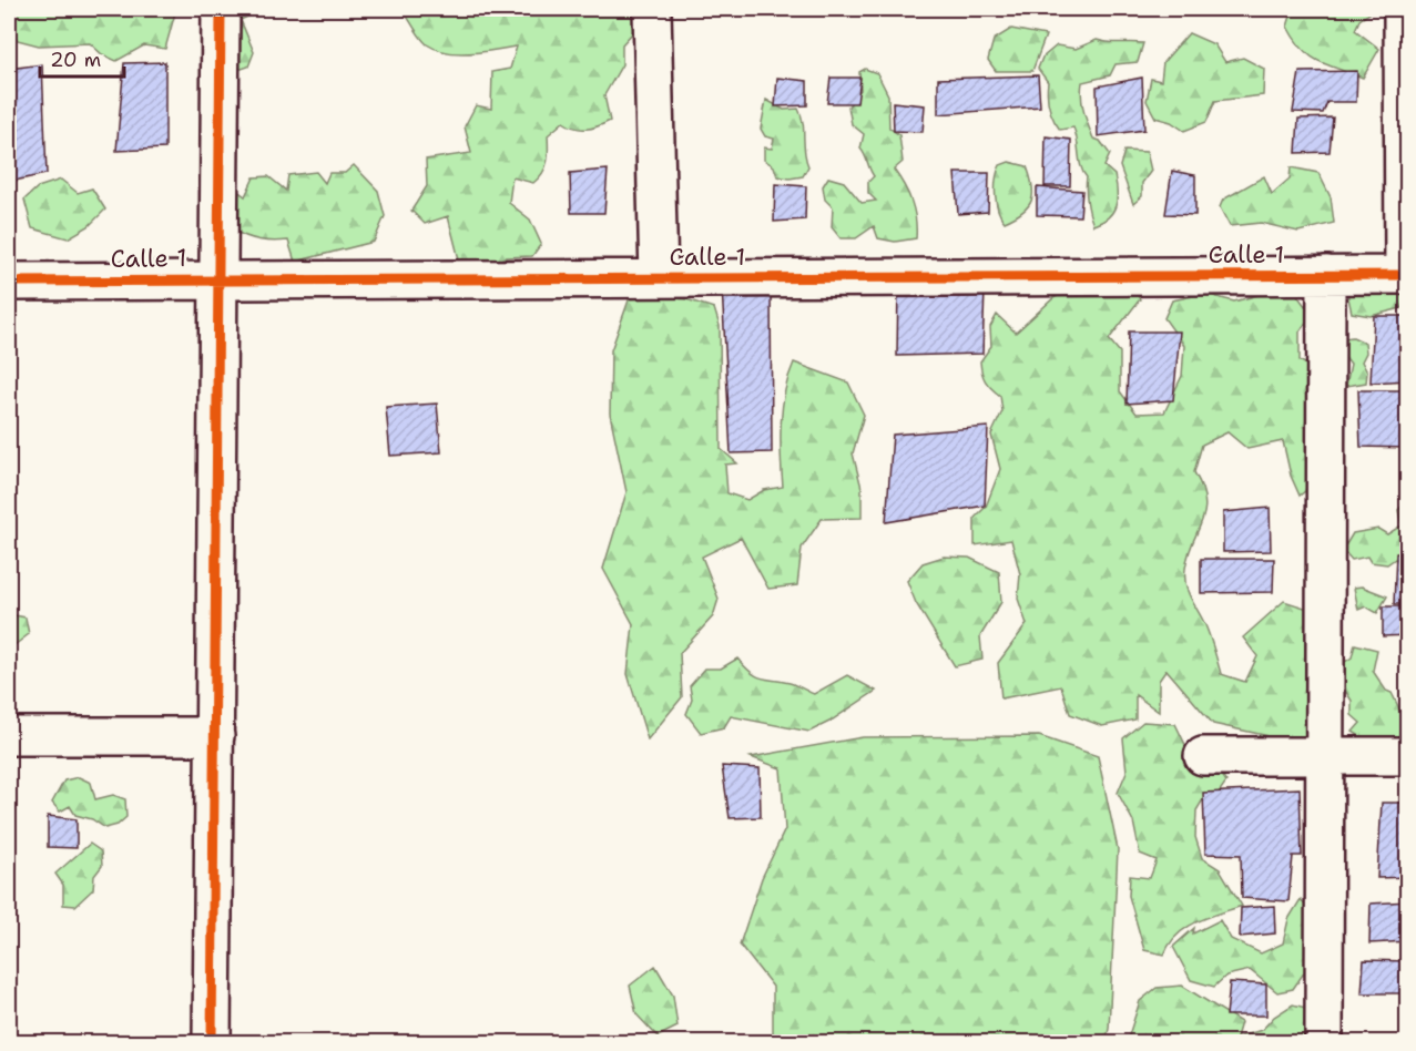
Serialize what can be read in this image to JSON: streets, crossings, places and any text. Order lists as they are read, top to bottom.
{
  "streets": {
    "street": ["Calle 1"]
  },
  "scale_bar": "20 m"
}
